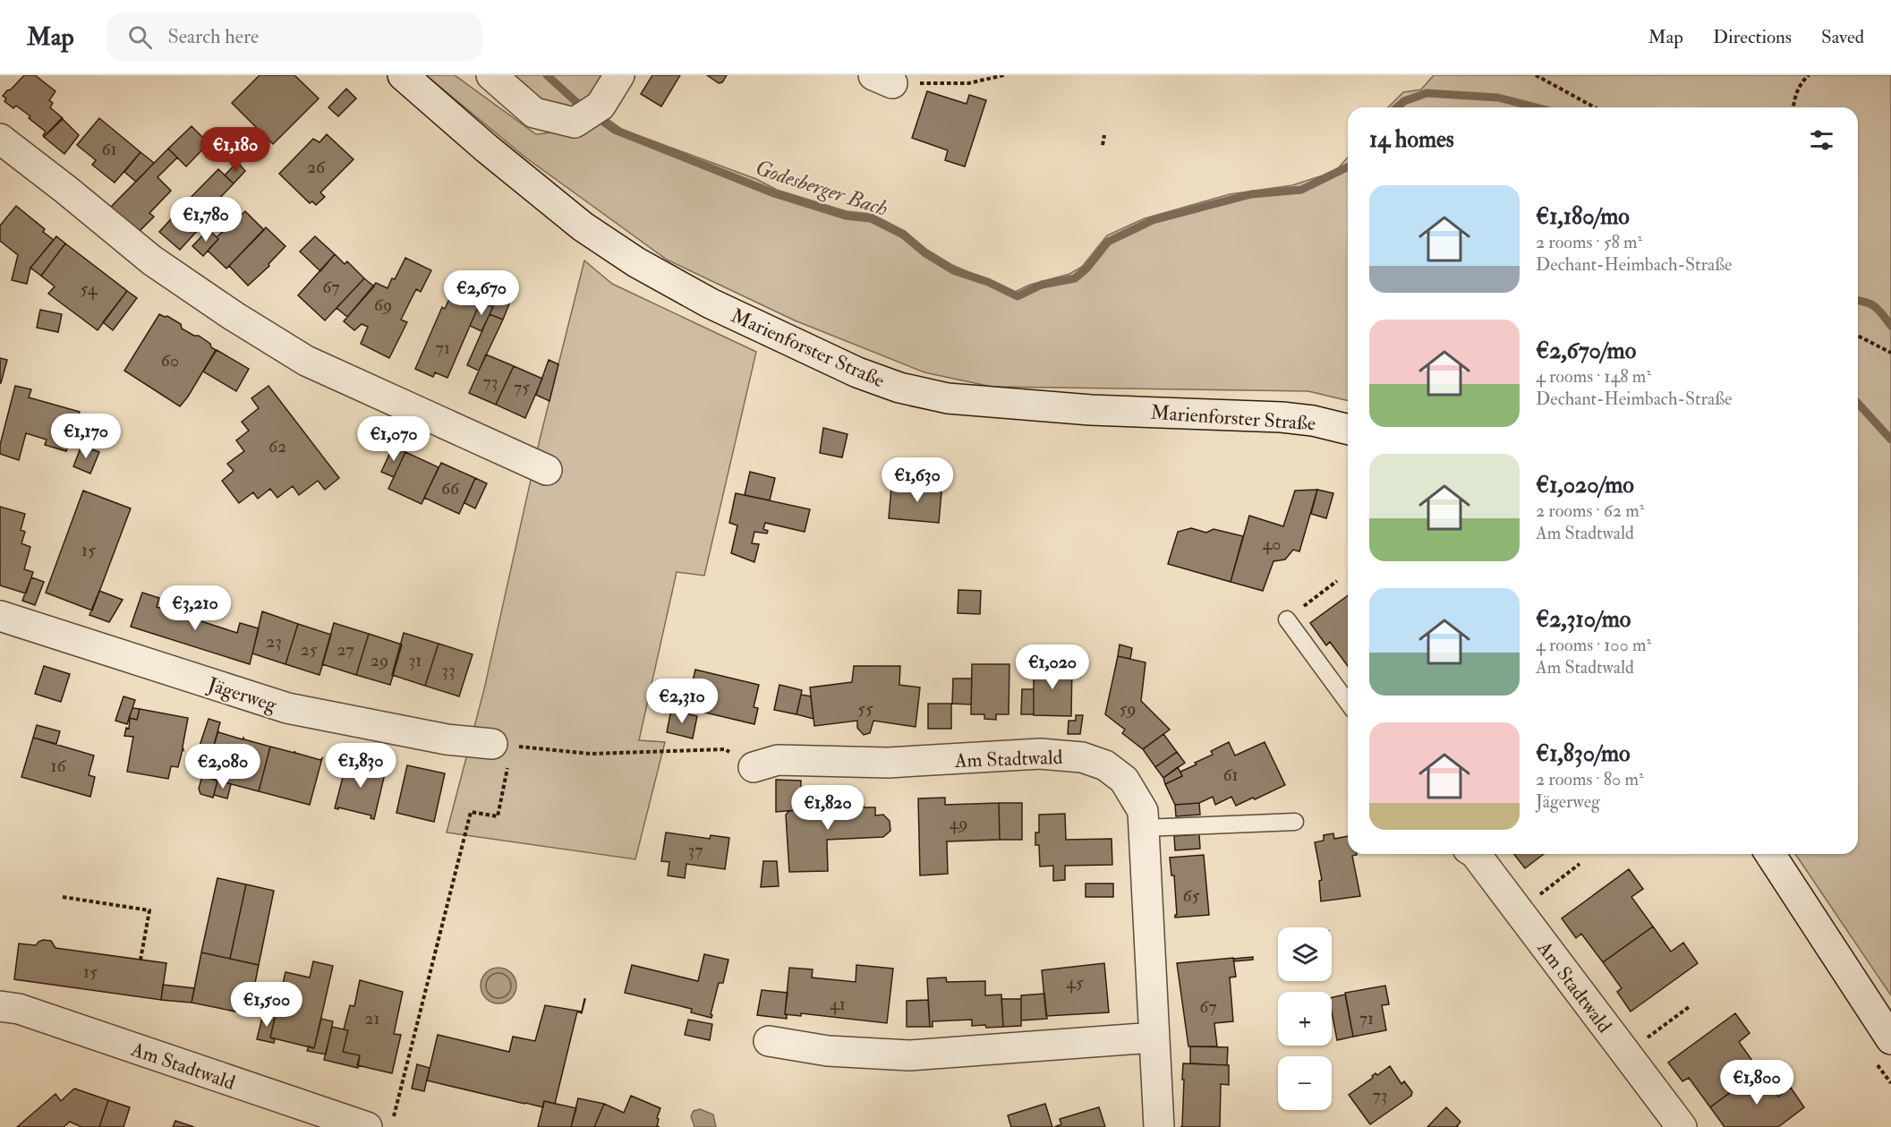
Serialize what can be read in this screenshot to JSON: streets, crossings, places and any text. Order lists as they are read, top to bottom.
{
  "streets": {
    "street": ["Marienforster Straße", "Jägerweg", "Am Stadtwald"]
  },
  "water": ["Godesberger Bach"],
  "house_numbers": [
    "61",
    "26",
    "67",
    "54",
    "69",
    "71",
    "60",
    "73",
    "75",
    "62",
    "66",
    "40",
    "15",
    "23",
    "25",
    "27",
    "29",
    "31",
    "33",
    "55",
    "59",
    "16",
    "61",
    "49",
    "37",
    "65",
    "15",
    "45",
    "41",
    "67",
    "21",
    "71",
    "73"
  ],
  "page": {
    "header": "Map",
    "search": "Search here",
    "nav": ["Map", "Directions", "Saved"],
    "heading": "14 homes",
    "price": [
      "€1,180",
      "€1,780",
      "€2,670",
      "€1,170",
      "€1,070",
      "€1,630",
      "€3,210",
      "€1,020",
      "€2,310",
      "€1,830",
      "€2,080",
      "€1,820",
      "€1,500",
      "€1,800"
    ],
    "list": [
      {
        "name": "€1,180/mo",
        "note": "2 rooms · 58 m² · Dechant-Heimbach-Straße"
      },
      {
        "name": "€2,670/mo",
        "note": "4 rooms · 148 m² · Dechant-Heimbach-Straße"
      },
      {
        "name": "€1,020/mo",
        "note": "2 rooms · 62 m² · Am Stadtwald"
      },
      {
        "name": "€2,310/mo",
        "note": "4 rooms · 100 m² · Am Stadtwald"
      },
      {
        "name": "€1,830/mo",
        "note": "2 rooms · 80 m² · Jägerweg"
      }
    ],
    "map_buttons": ["+", "−"]
  }
}
